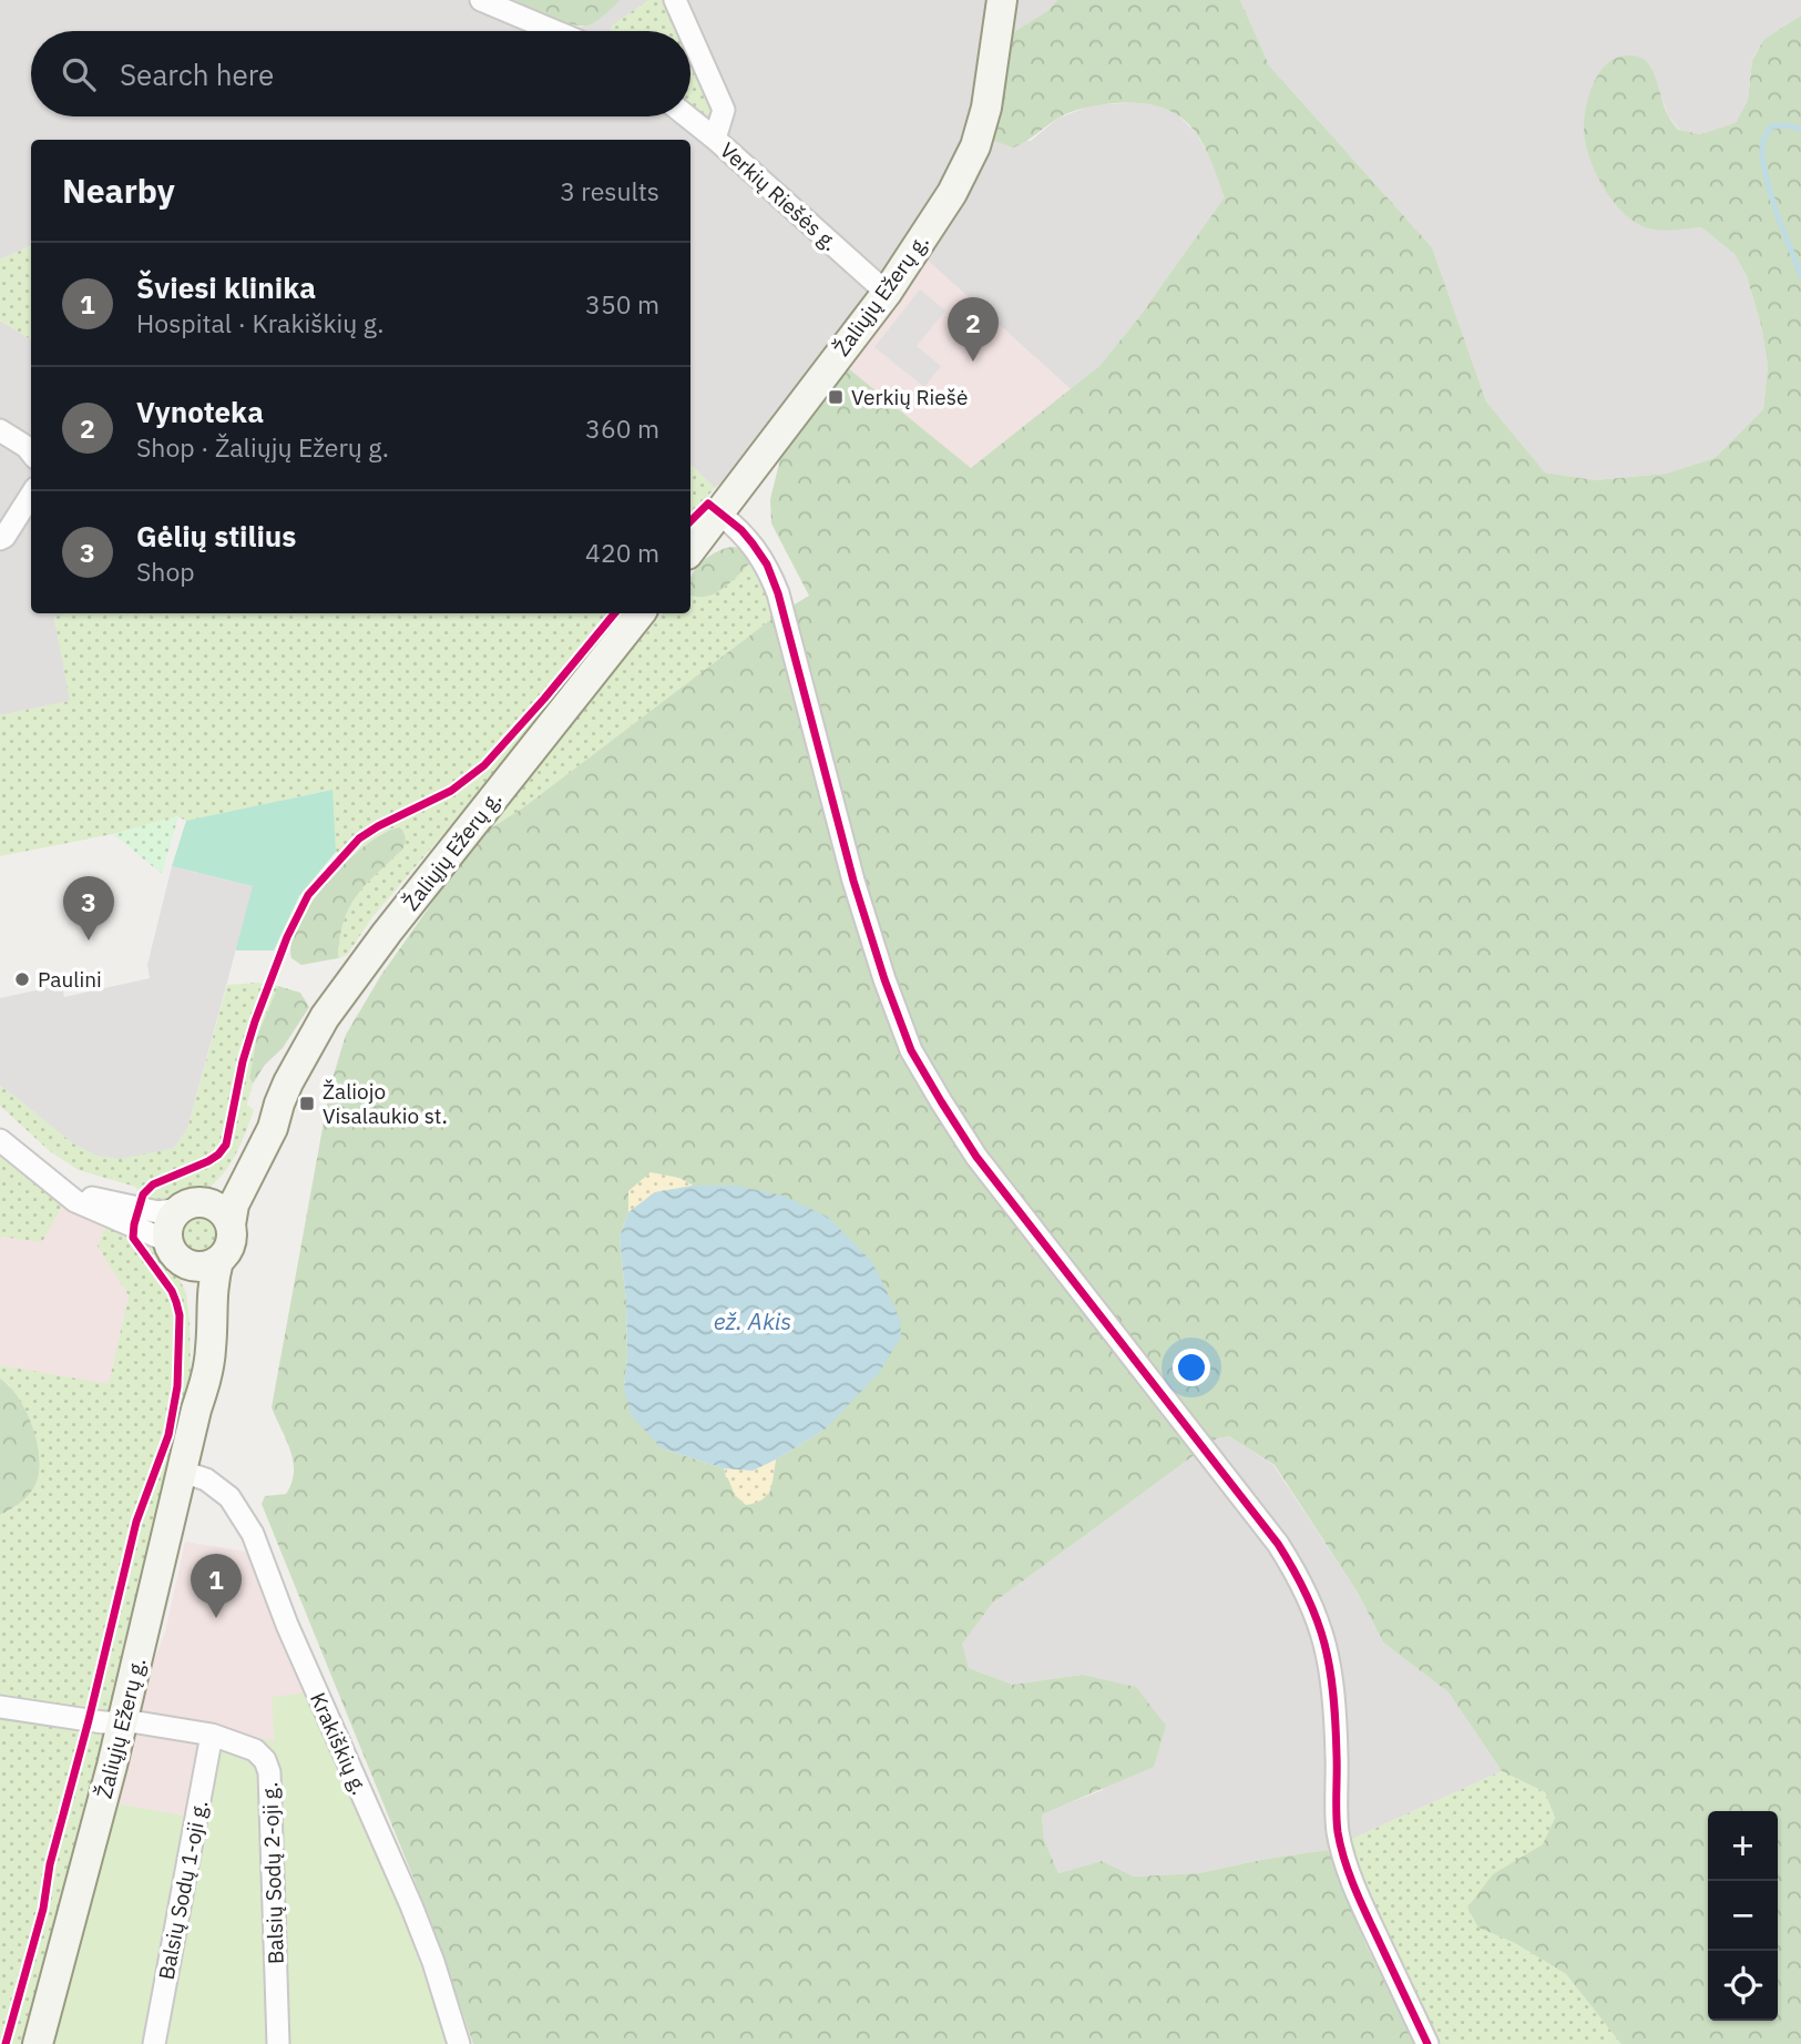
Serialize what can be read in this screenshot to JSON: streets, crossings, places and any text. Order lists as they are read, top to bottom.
{
  "streets": {
    "main road": ["Žaliųjų Ežerų g."],
    "street": [
      "Verkių Riešės g.",
      "Krakiškių g.",
      "Balsių Sodų 2-oji g.",
      "Balsių Sodų 1-oji g."
    ]
  },
  "crossings": [
    ["Verkių Riešės g.", "Žaliųjų Ežerų g."],
    ["Žaliųjų Ežerų g.", "Krakiškių g."],
    ["Žaliųjų Ežerų g.", "Balsių Sodų 2-oji g."],
    ["Balsių Sodų 2-oji g.", "Balsių Sodų 1-oji g."]
  ],
  "water": ["ež. Akis"],
  "places": {
    "transit": ["Verkių Riešė", "Žaliojo Visalaukio st."],
    "other": ["Paulini"]
  },
  "page": {
    "search": "Search here",
    "heading": ["Nearby", "3 results"],
    "list": [
      {
        "mark": "1",
        "name": "Šviesi klinika",
        "note": "Hospital · Krakiškių g.",
        "value": "350 m"
      },
      {
        "mark": "2",
        "name": "Vynoteka",
        "note": "Shop · Žaliųjų Ežerų g.",
        "value": "360 m"
      },
      {
        "mark": "3",
        "name": "Gėlių stilius",
        "note": "Shop",
        "value": "420 m"
      }
    ],
    "pins": ["2", "3", "1"],
    "map_buttons": ["+", "−"]
  }
}
